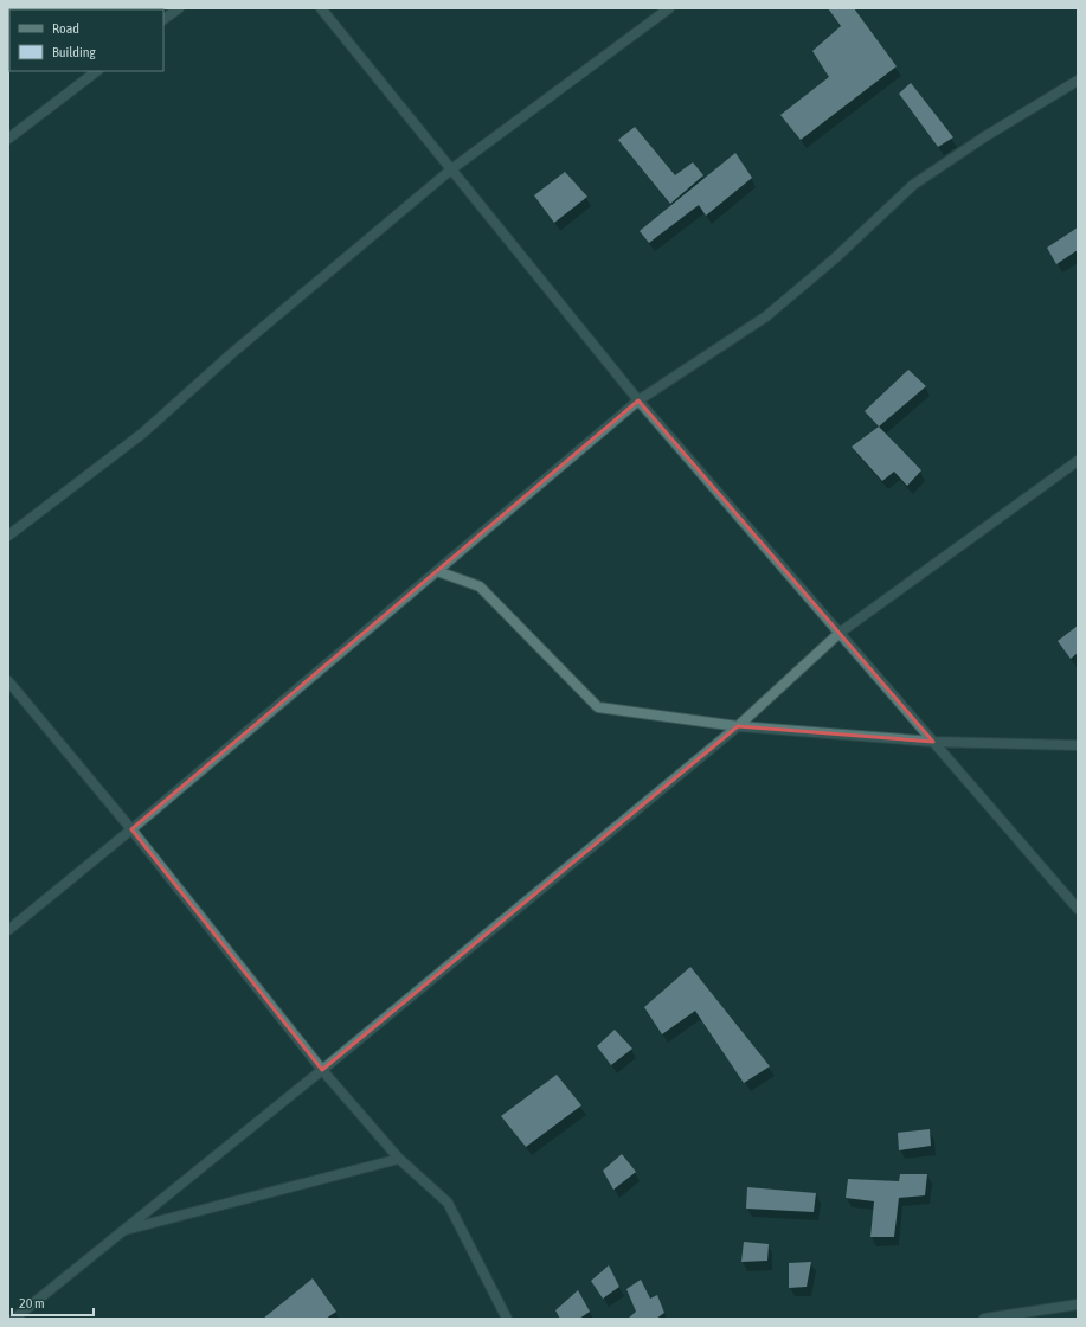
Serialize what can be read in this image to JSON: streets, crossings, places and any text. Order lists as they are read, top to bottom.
{
  "legend": ["Road", "Building"],
  "scale_bar": "20 m"
}
